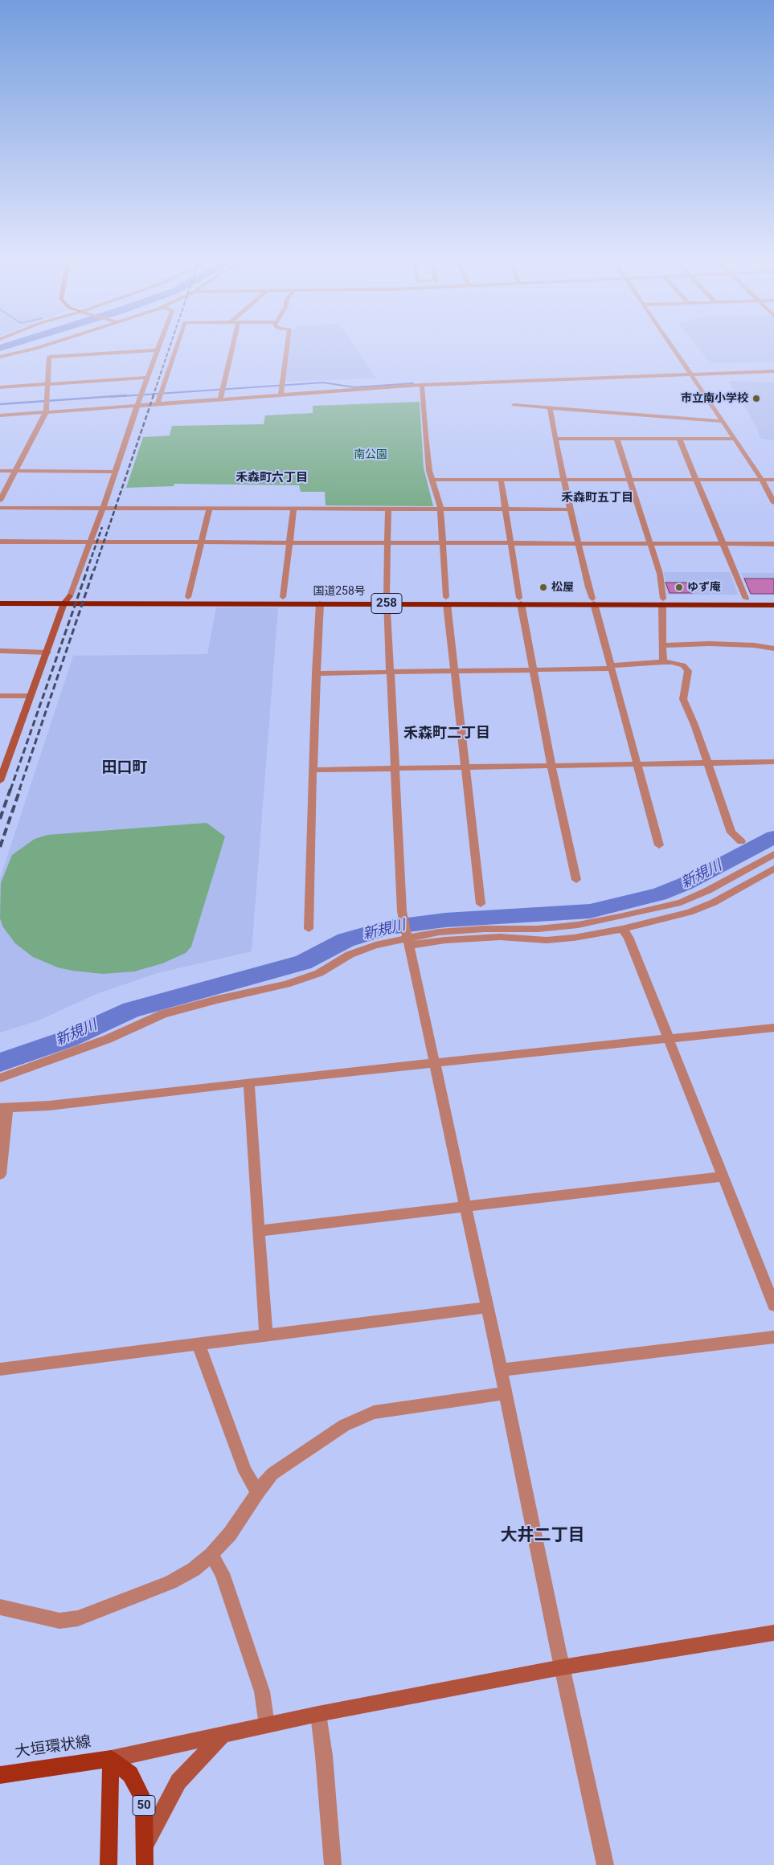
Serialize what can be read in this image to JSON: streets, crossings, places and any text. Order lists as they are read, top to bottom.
{
  "streets": {
    "highway": ["国道258号", "258"],
    "main road": ["大垣環状線", "50"]
  },
  "crossings": [
    ["大垣環状線", "50"]
  ],
  "districts": [
    "禾森町六丁目",
    "禾森町五丁目",
    "禾森町二丁目",
    "田口町",
    "大井二丁目"
  ],
  "water": ["新規川"],
  "parks": ["南公園"],
  "places": ["市立南小学校", "松屋", "ゆず庵"]
}
